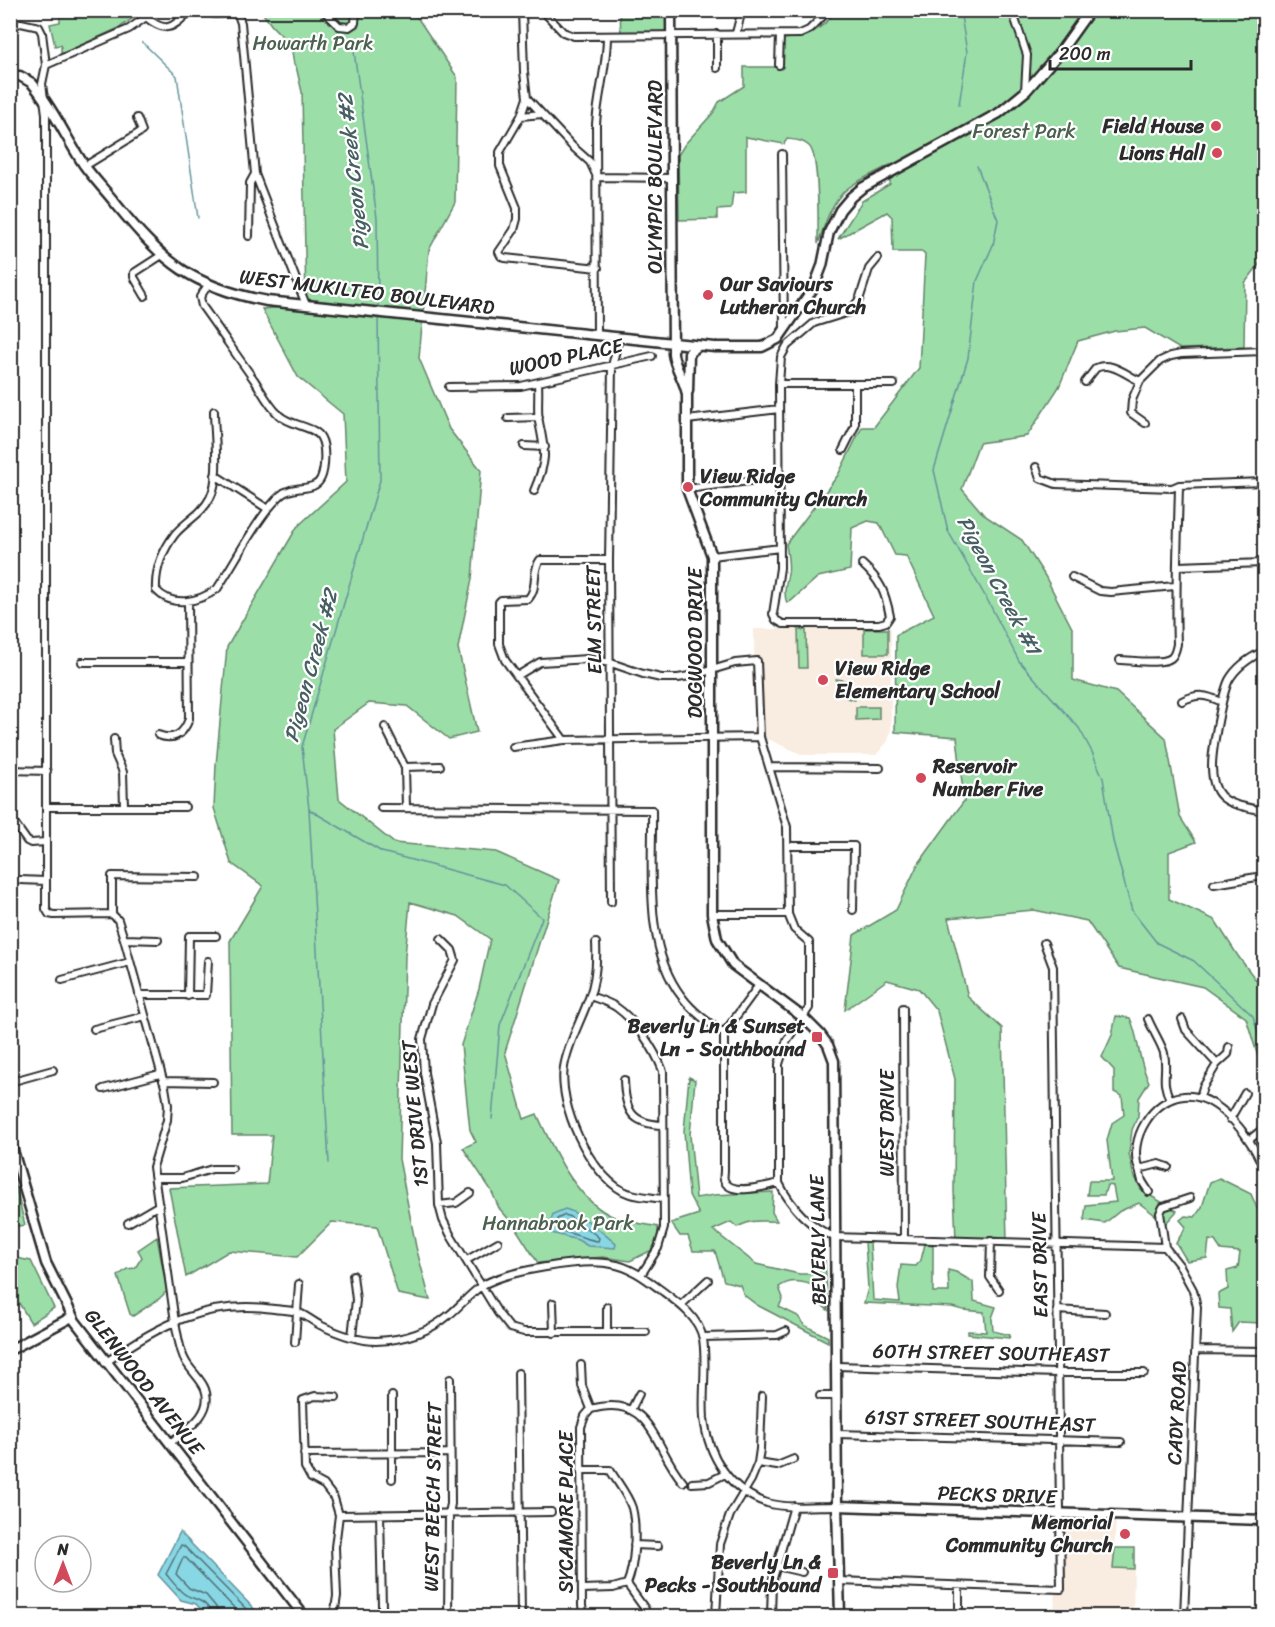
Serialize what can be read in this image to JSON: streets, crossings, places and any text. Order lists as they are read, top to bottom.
{
  "streets": {
    "street": [
      "OLYMPIC BOULEVARD",
      "WEST MUKILTEO BOULEVARD",
      "WOOD PLACE",
      "ELM STREET",
      "DOGWOOD DRIVE",
      "1ST DRIVE WEST",
      "WEST DRIVE",
      "BEVERLY LANE",
      "EAST DRIVE",
      "60TH STREET SOUTHEAST",
      "GLENWOOD AVENUE",
      "CADY ROAD",
      "61ST STREET SOUTHEAST",
      "PECKS DRIVE",
      "WEST BEECH STREET",
      "SYCAMORE PLACE"
    ]
  },
  "crossings": [
    ["OLYMPIC BOULEVARD", "WEST MUKILTEO BOULEVARD"],
    ["OLYMPIC BOULEVARD", "DOGWOOD DRIVE"],
    ["WEST MUKILTEO BOULEVARD", "ELM STREET"],
    ["WEST MUKILTEO BOULEVARD", "DOGWOOD DRIVE"],
    ["WOOD PLACE", "ELM STREET"],
    ["DOGWOOD DRIVE", "BEVERLY LANE"],
    ["BEVERLY LANE", "60TH STREET SOUTHEAST"],
    ["BEVERLY LANE", "61ST STREET SOUTHEAST"],
    ["BEVERLY LANE", "PECKS DRIVE"],
    ["EAST DRIVE", "60TH STREET SOUTHEAST"],
    ["EAST DRIVE", "61ST STREET SOUTHEAST"],
    ["EAST DRIVE", "PECKS DRIVE"],
    ["CADY ROAD", "PECKS DRIVE"]
  ],
  "water": ["Pigeon Creek #2", "Pigeon Creek #1"],
  "parks": ["Howarth Park", "Forest Park", "Hannabrook Park"],
  "places": {
    "other": [
      "Field House",
      "Lions Hall",
      "Our Saviours Lutheran Church",
      "View Ridge Community Church",
      "View Ridge Elementary School",
      "Reservoir Number Five",
      "Memorial Community Church"
    ],
    "transit": ["Beverly Ln & Sunset Ln - Southbound", "Beverly Ln & Pecks - Southbound"]
  },
  "scale_bar": "200 m",
  "north": "top"
}
